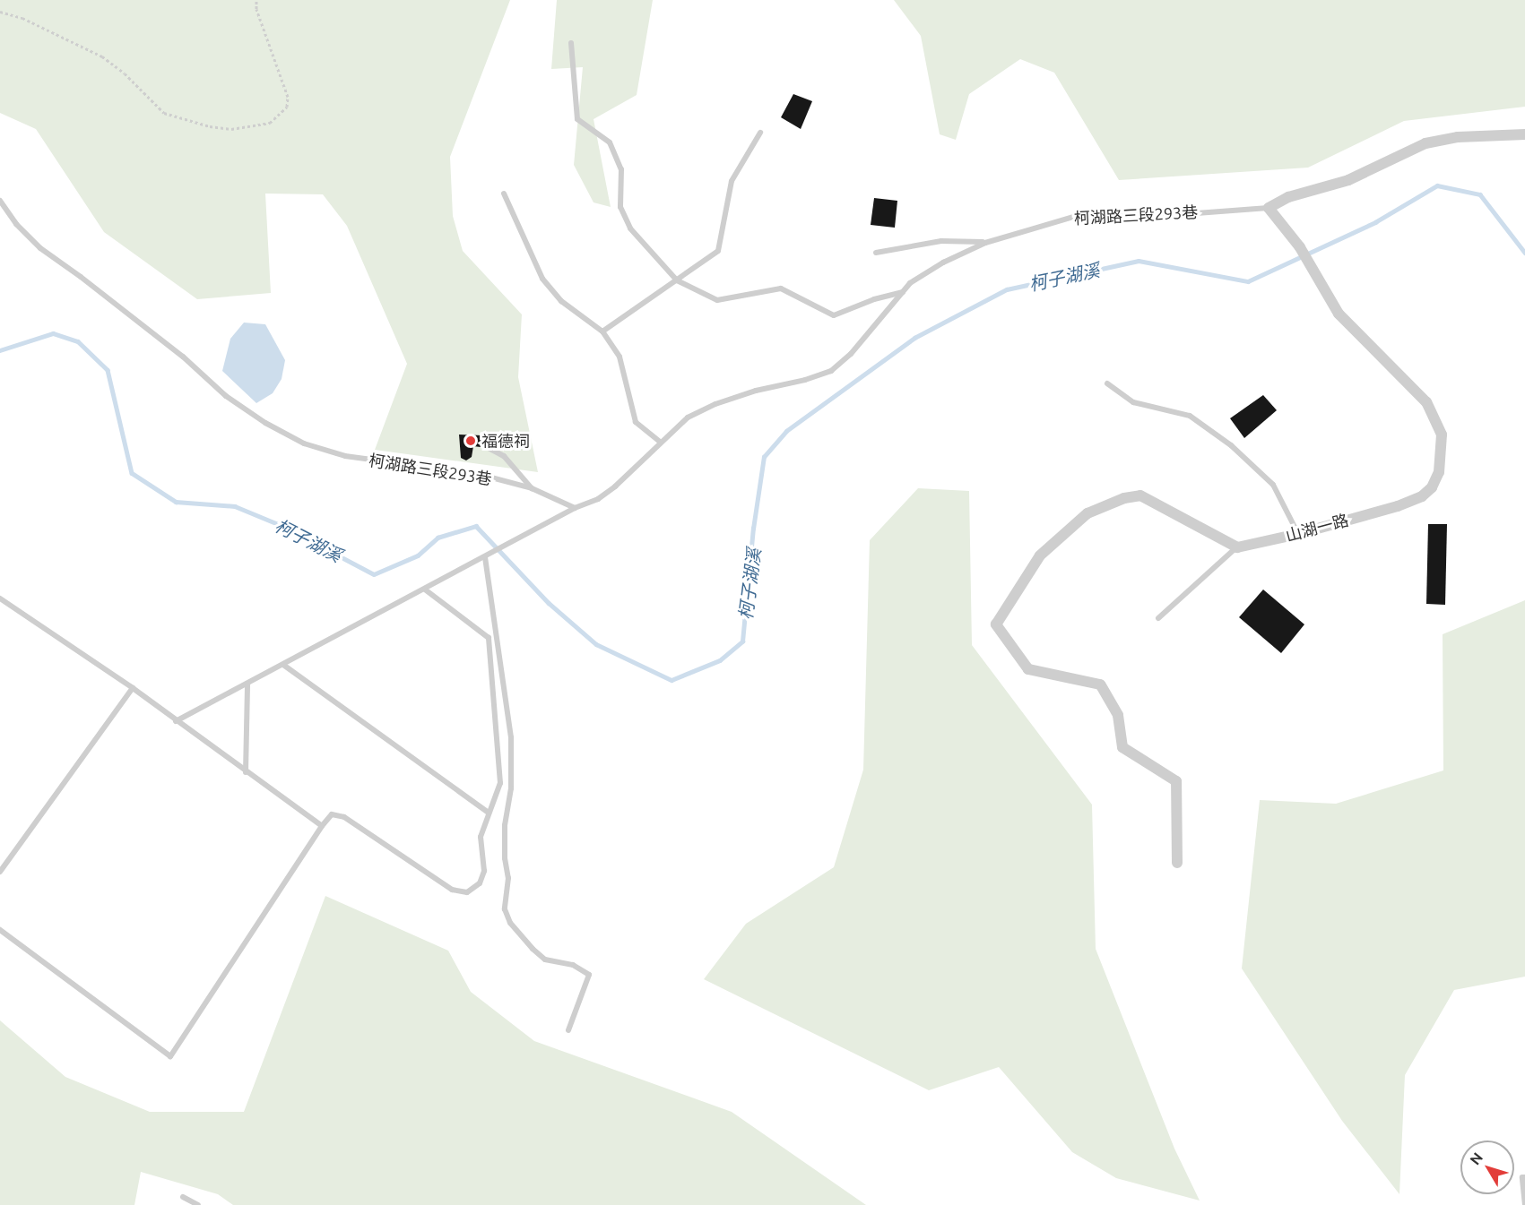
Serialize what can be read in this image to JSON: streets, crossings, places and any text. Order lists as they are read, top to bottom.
{
  "streets": {
    "street": ["山湖一路"],
    "lane": ["柯湖路三段293巷"]
  },
  "crossings": [
    ["柯湖路三段293巷", "山湖一路"]
  ],
  "water": ["柯子湖溪"],
  "places": ["福德祠"],
  "north": "top left"
}
